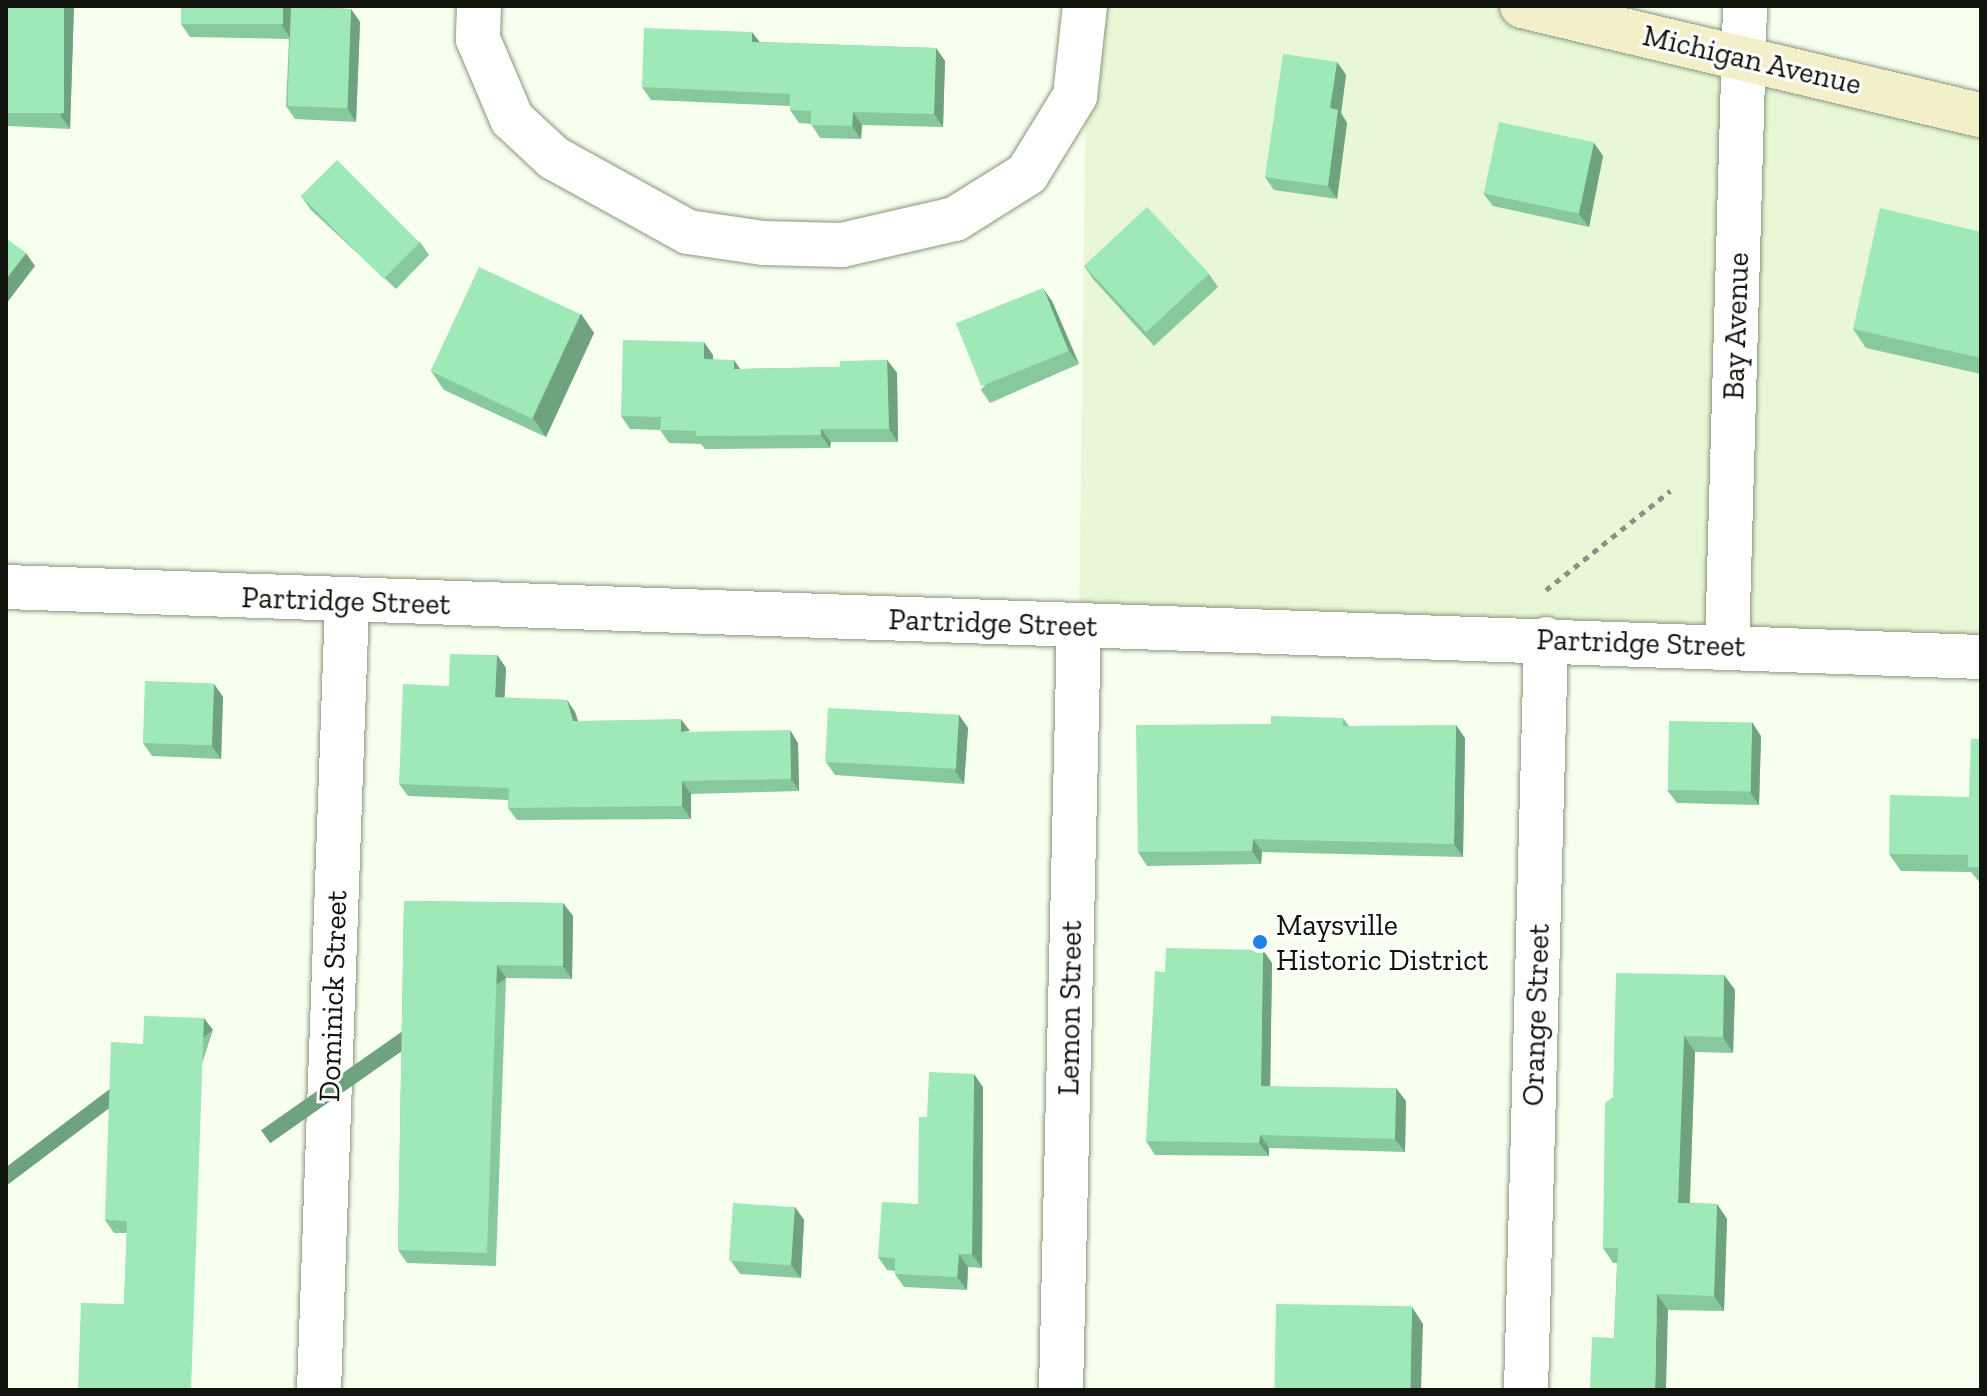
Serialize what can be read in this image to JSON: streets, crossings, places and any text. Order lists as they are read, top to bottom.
{
  "streets": {
    "main road": ["Michigan Avenue"],
    "street": [
      "Bay Avenue",
      "Partridge Street",
      "Dominick Street",
      "Lemon Street",
      "Orange Street"
    ]
  },
  "crossings": [
    ["Michigan Avenue", "Bay Avenue"],
    ["Bay Avenue", "Partridge Street"],
    ["Partridge Street", "Dominick Street"],
    ["Partridge Street", "Lemon Street"],
    ["Partridge Street", "Orange Street"]
  ],
  "places": ["Maysville Historic District"]
}
